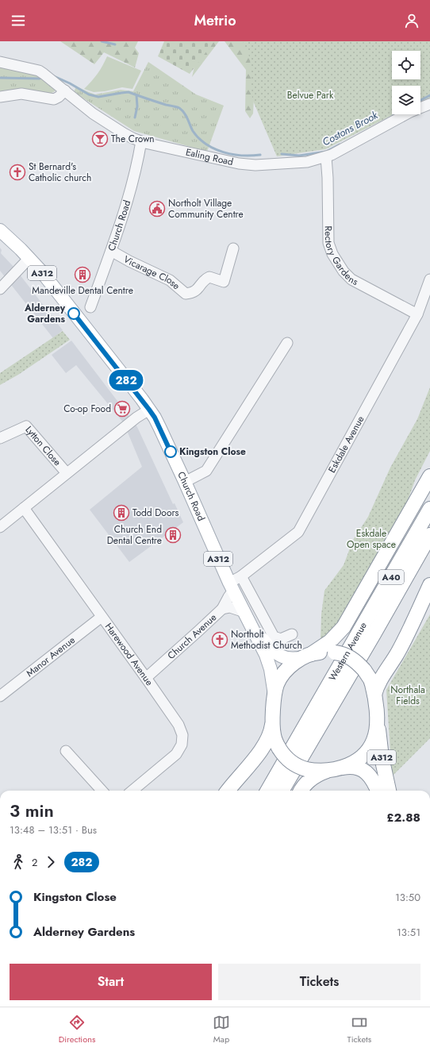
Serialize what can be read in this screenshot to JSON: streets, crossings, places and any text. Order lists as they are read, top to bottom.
{
  "streets": {
    "highway": ["A312", "A40", "Western Avenue"],
    "main road": ["Church Road"],
    "street": [
      "Ealing Road",
      "Rectory Gardens",
      "Vicarage Close",
      "Eskdale Avenue",
      "Lytton Close",
      "Church Avenue",
      "Harewood Avenue",
      "Manor Avenue"
    ]
  },
  "crossings": [
    ["Ealing Road", "Church Road"],
    ["Ealing Road", "Rectory Gardens"],
    ["Church Road", "A312"],
    ["Church Road", "Vicarage Close"],
    ["Church Road", "Eskdale Avenue"],
    ["Church Road", "Church Avenue"],
    ["Rectory Gardens", "Eskdale Avenue"],
    ["A312", "A40"],
    ["Eskdale Avenue", "Church Avenue"],
    ["Church Avenue", "Harewood Avenue"],
    ["Harewood Avenue", "Manor Avenue"]
  ],
  "water": ["Costons Brook"],
  "parks": ["Belvue Park", "Eskdale Open space", "Northala Fields"],
  "places": {
    "bar": ["The Crown"],
    "church": ["St Bernard's Catholic church", "Northolt Methodist Church"],
    "public building": ["Northolt Village Community Centre"],
    "building": ["Mandeville Dental Centre", "Todd Doors", "Church End Dental Centre"],
    "other": ["Alderney Gardens", "Kingston Close"],
    "supermarket": ["Co-op Food"]
  },
  "lines": ["bus line 282"],
  "page": {
    "header": "Metrio",
    "on_map": "282",
    "heading": ["3 min", "13:48 – 13:51 · Bus", "£2.88"],
    "legs": ["2", "282"],
    "list": [
      {
        "name": "Kingston Close",
        "value": "13:50"
      },
      {
        "name": "Alderney Gardens",
        "value": "13:51"
      }
    ],
    "buttons": ["Start", "Tickets"],
    "tabs": ["Directions", "Map", "Tickets"]
  }
}
